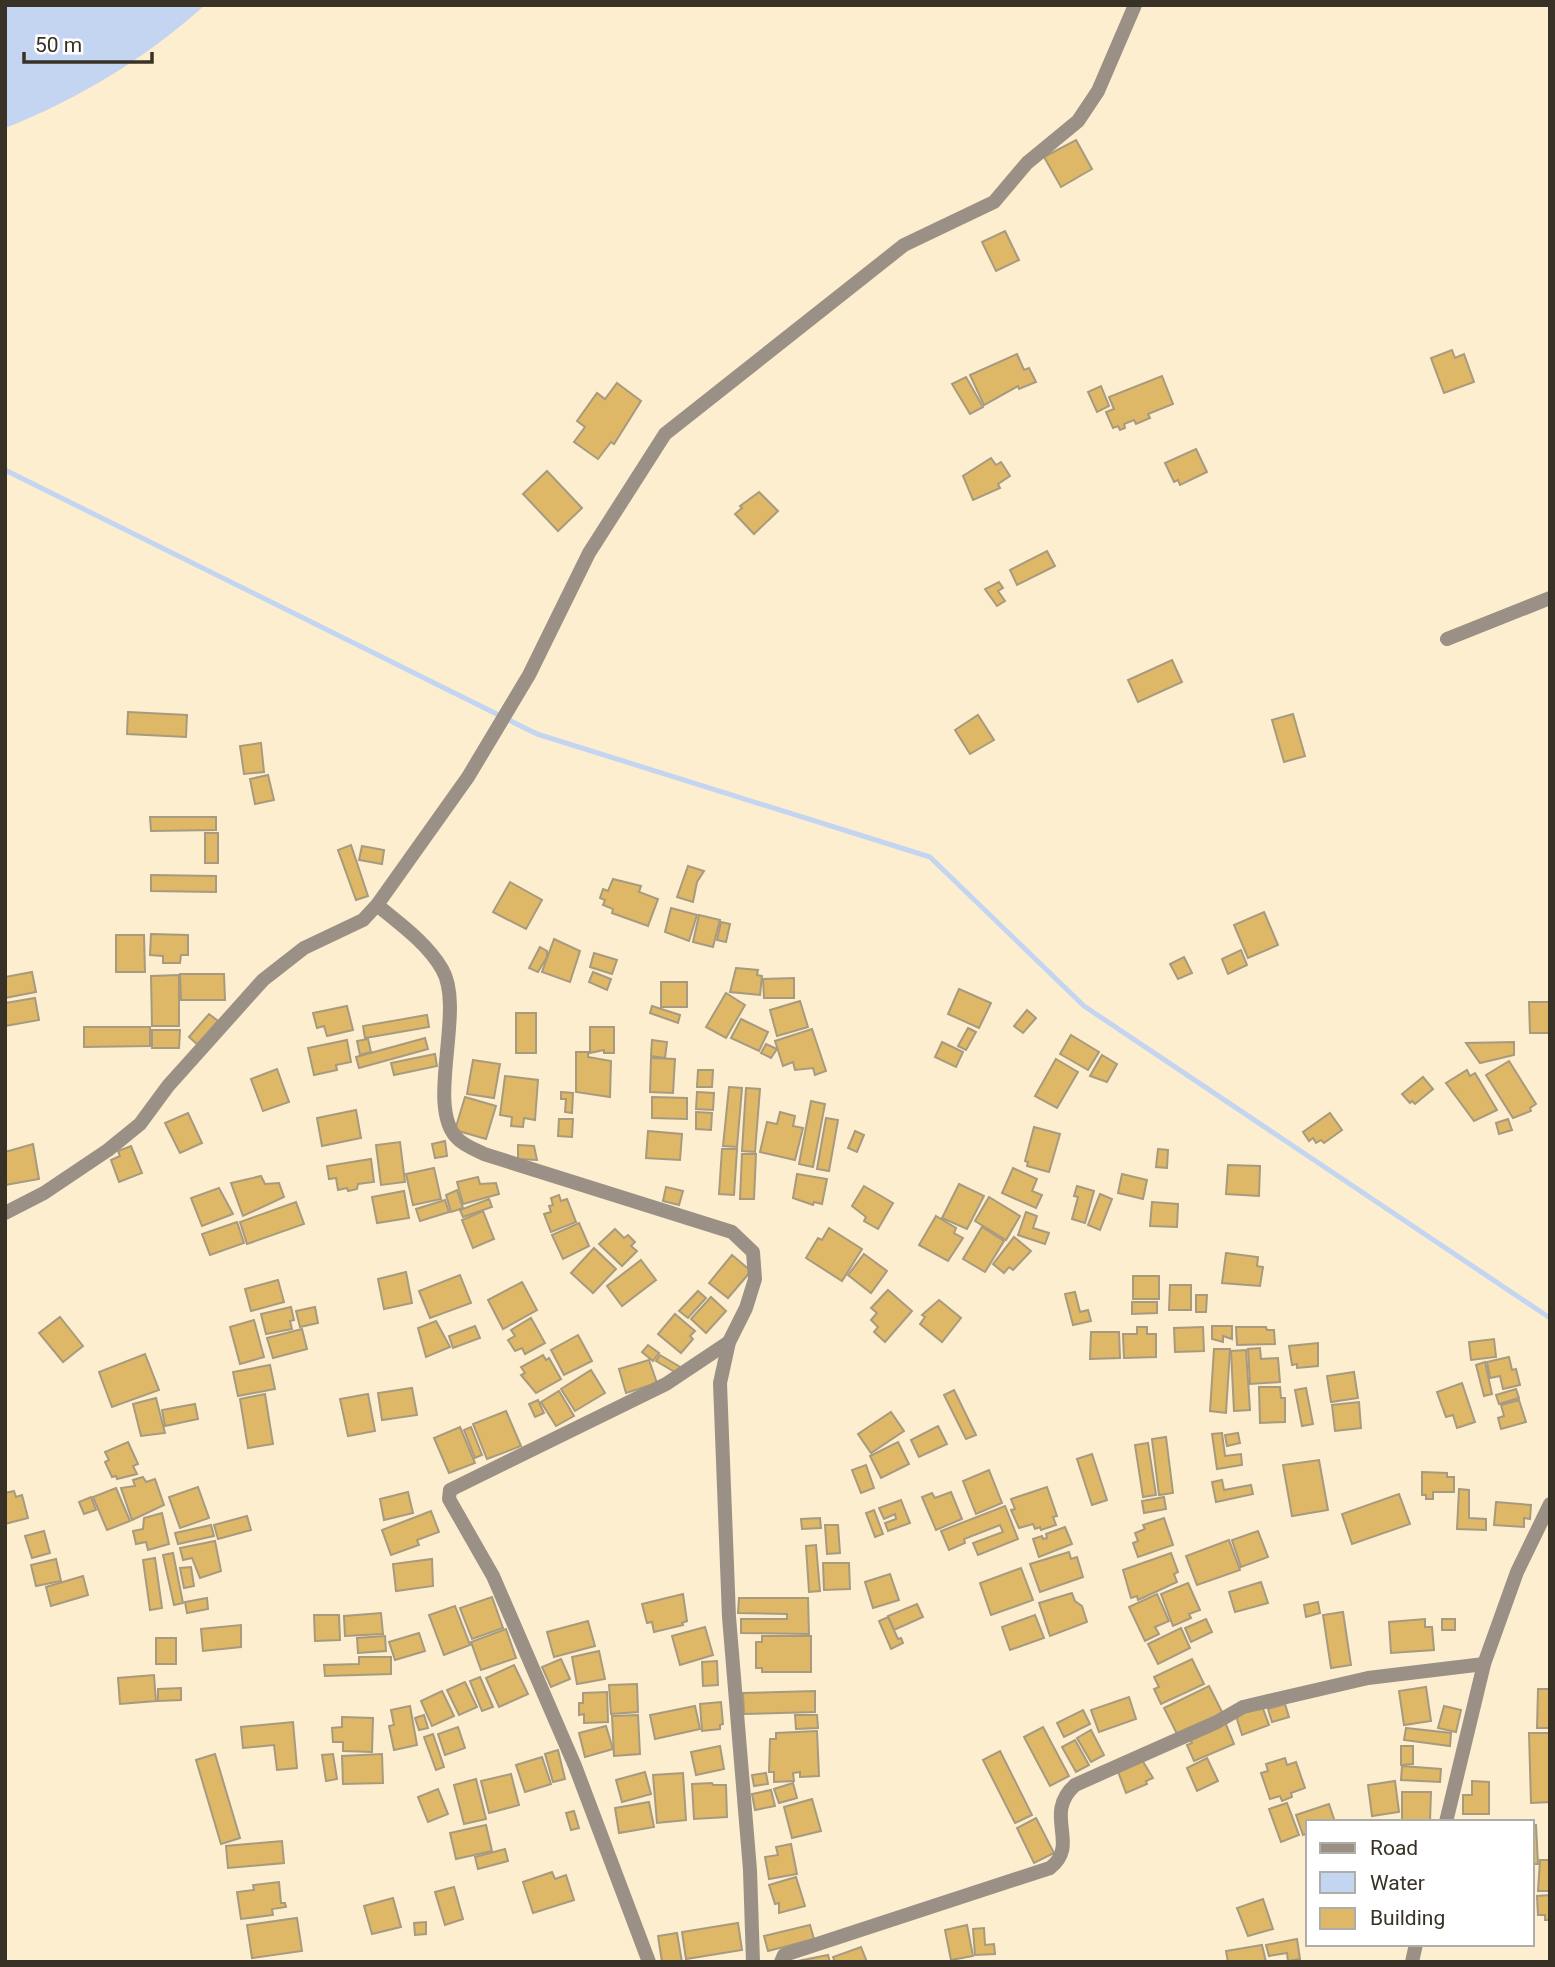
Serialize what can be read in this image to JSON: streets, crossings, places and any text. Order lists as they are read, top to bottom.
{
  "legend": ["Road", "Water", "Building"],
  "scale_bar": "50 m"
}
